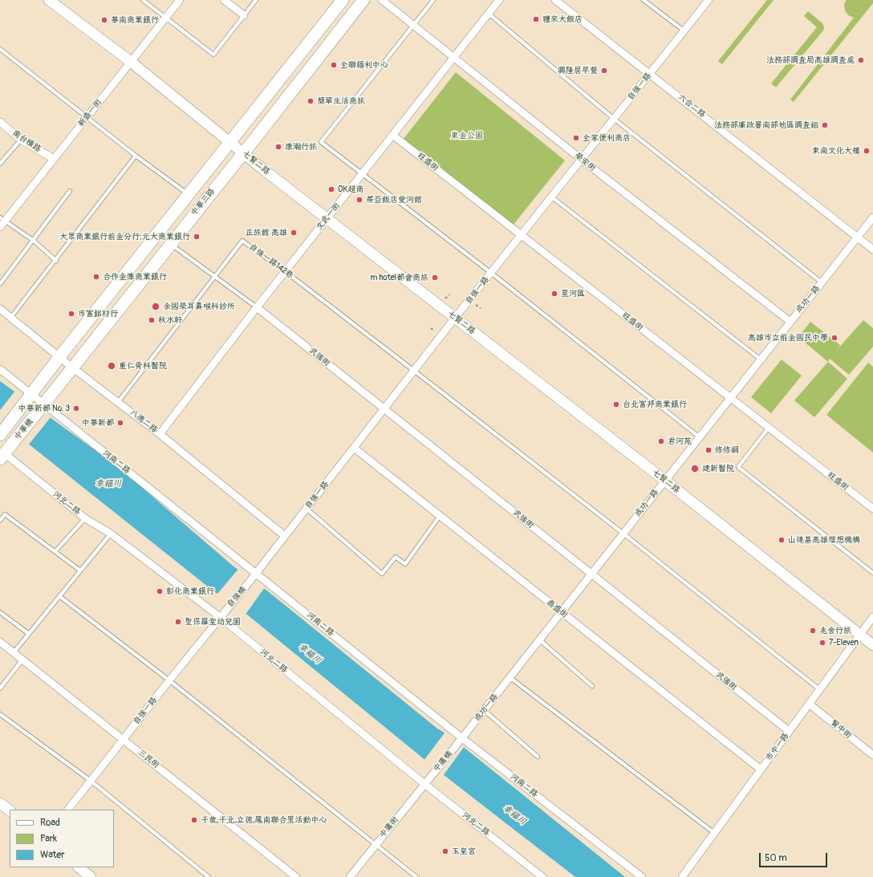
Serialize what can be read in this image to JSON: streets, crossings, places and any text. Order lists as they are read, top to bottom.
{
  "streets": {
    "main road": ["中華三路", "中華橋"],
    "street": [
      "自強一路",
      "六合二路",
      "新盛一街",
      "南台橫路",
      "旺盛街",
      "榮安街",
      "七賢二路",
      "文武一街",
      "成功一路",
      "武強街",
      "八德二路",
      "河南二路",
      "河北二路",
      "自強橋",
      "鼎盛街",
      "賢中街",
      "市中一路",
      "三民街",
      "中庸橋",
      "中庸街"
    ],
    "lane": ["自強一路142巷"]
  },
  "crossings": [
    ["自強一路", "六合二路"],
    ["自強一路", "旺盛街"],
    ["自強一路", "榮安街"],
    ["自強一路", "七賢二路"],
    ["自強一路", "自強一路142巷"],
    ["自強一路", "武強街"],
    ["自強一路", "八德二路"],
    ["自強一路", "河南二路"],
    ["自強一路", "河北二路"],
    ["自強一路", "自強橋"],
    ["自強一路", "鼎盛街"],
    ["自強一路", "三民街"],
    ["六合二路", "成功一路"],
    ["新盛一街", "南台橫路"],
    ["新盛一街", "七賢二路"],
    ["旺盛街", "文武一街"],
    ["旺盛街", "成功一路"],
    ["榮安街", "文武一街"],
    ["榮安街", "成功一路"],
    ["七賢二路", "中華三路"],
    ["七賢二路", "文武一街"],
    ["七賢二路", "成功一路"],
    ["七賢二路", "市中一路"],
    ["中華三路", "八德二路"],
    ["中華三路", "中華橋"],
    ["中華三路", "河南二路"],
    ["文武一街", "自強一路142巷"],
    ["文武一街", "武強街"],
    ["文武一街", "八德二路"],
    ["自強一路142巷", "成功一路"],
    ["自強一路142巷", "八德二路"],
    ["自強一路142巷", "市中一路"],
    ["成功一路", "武強街"],
    ["成功一路", "河南二路"],
    ["成功一路", "鼎盛街"],
    ["成功一路", "中庸橋"],
    ["武強街", "市中一路"],
    ["中華橋", "河南二路"],
    ["中華橋", "河北二路"],
    ["河北二路", "自強橋"],
    ["河北二路", "中庸橋"],
    ["河北二路", "中庸街"],
    ["鼎盛街", "市中一路"],
    ["賢中街", "市中一路"],
    ["中庸橋", "中庸街"]
  ],
  "water": ["幸福川"],
  "parks": ["東金公園"],
  "places": [
    "禮來大飯店",
    "華南商業銀行",
    "法務部調查局高雄調查處",
    "全聯福利中心",
    "興隆居早餐",
    "簡單生活商旅",
    "法務部廉政署南部地區調查組",
    "全家便利商店",
    "康瀚行旅",
    "東南文化大樓",
    "OK超商",
    "蒂亞飯店愛河館",
    "正旅館 高雄",
    "大眾商業銀行前金分行;元大商業銀行",
    "合作金庫商業銀行",
    "m hotel都會商旅",
    "星河匯",
    "余國榮耳鼻喉科診所",
    "市富鋁材行",
    "秋水軒",
    "高雄市立前金國民中學",
    "重仁骨科醫院",
    "台北富邦商業銀行",
    "中華新都 No. 3",
    "中華新都",
    "君河苑",
    "修修網",
    "建新醫院",
    "山達基高雄理想機構",
    "彰化商業銀行",
    "聖保羅堂幼兒園",
    "兆舍行旅",
    "7-Eleven",
    "千歲,千北,立德,鳳南聯合里活動中心",
    "玉皇宮"
  ],
  "legend": ["Road", "Park", "Water"],
  "scale_bar": "50 m"
}
